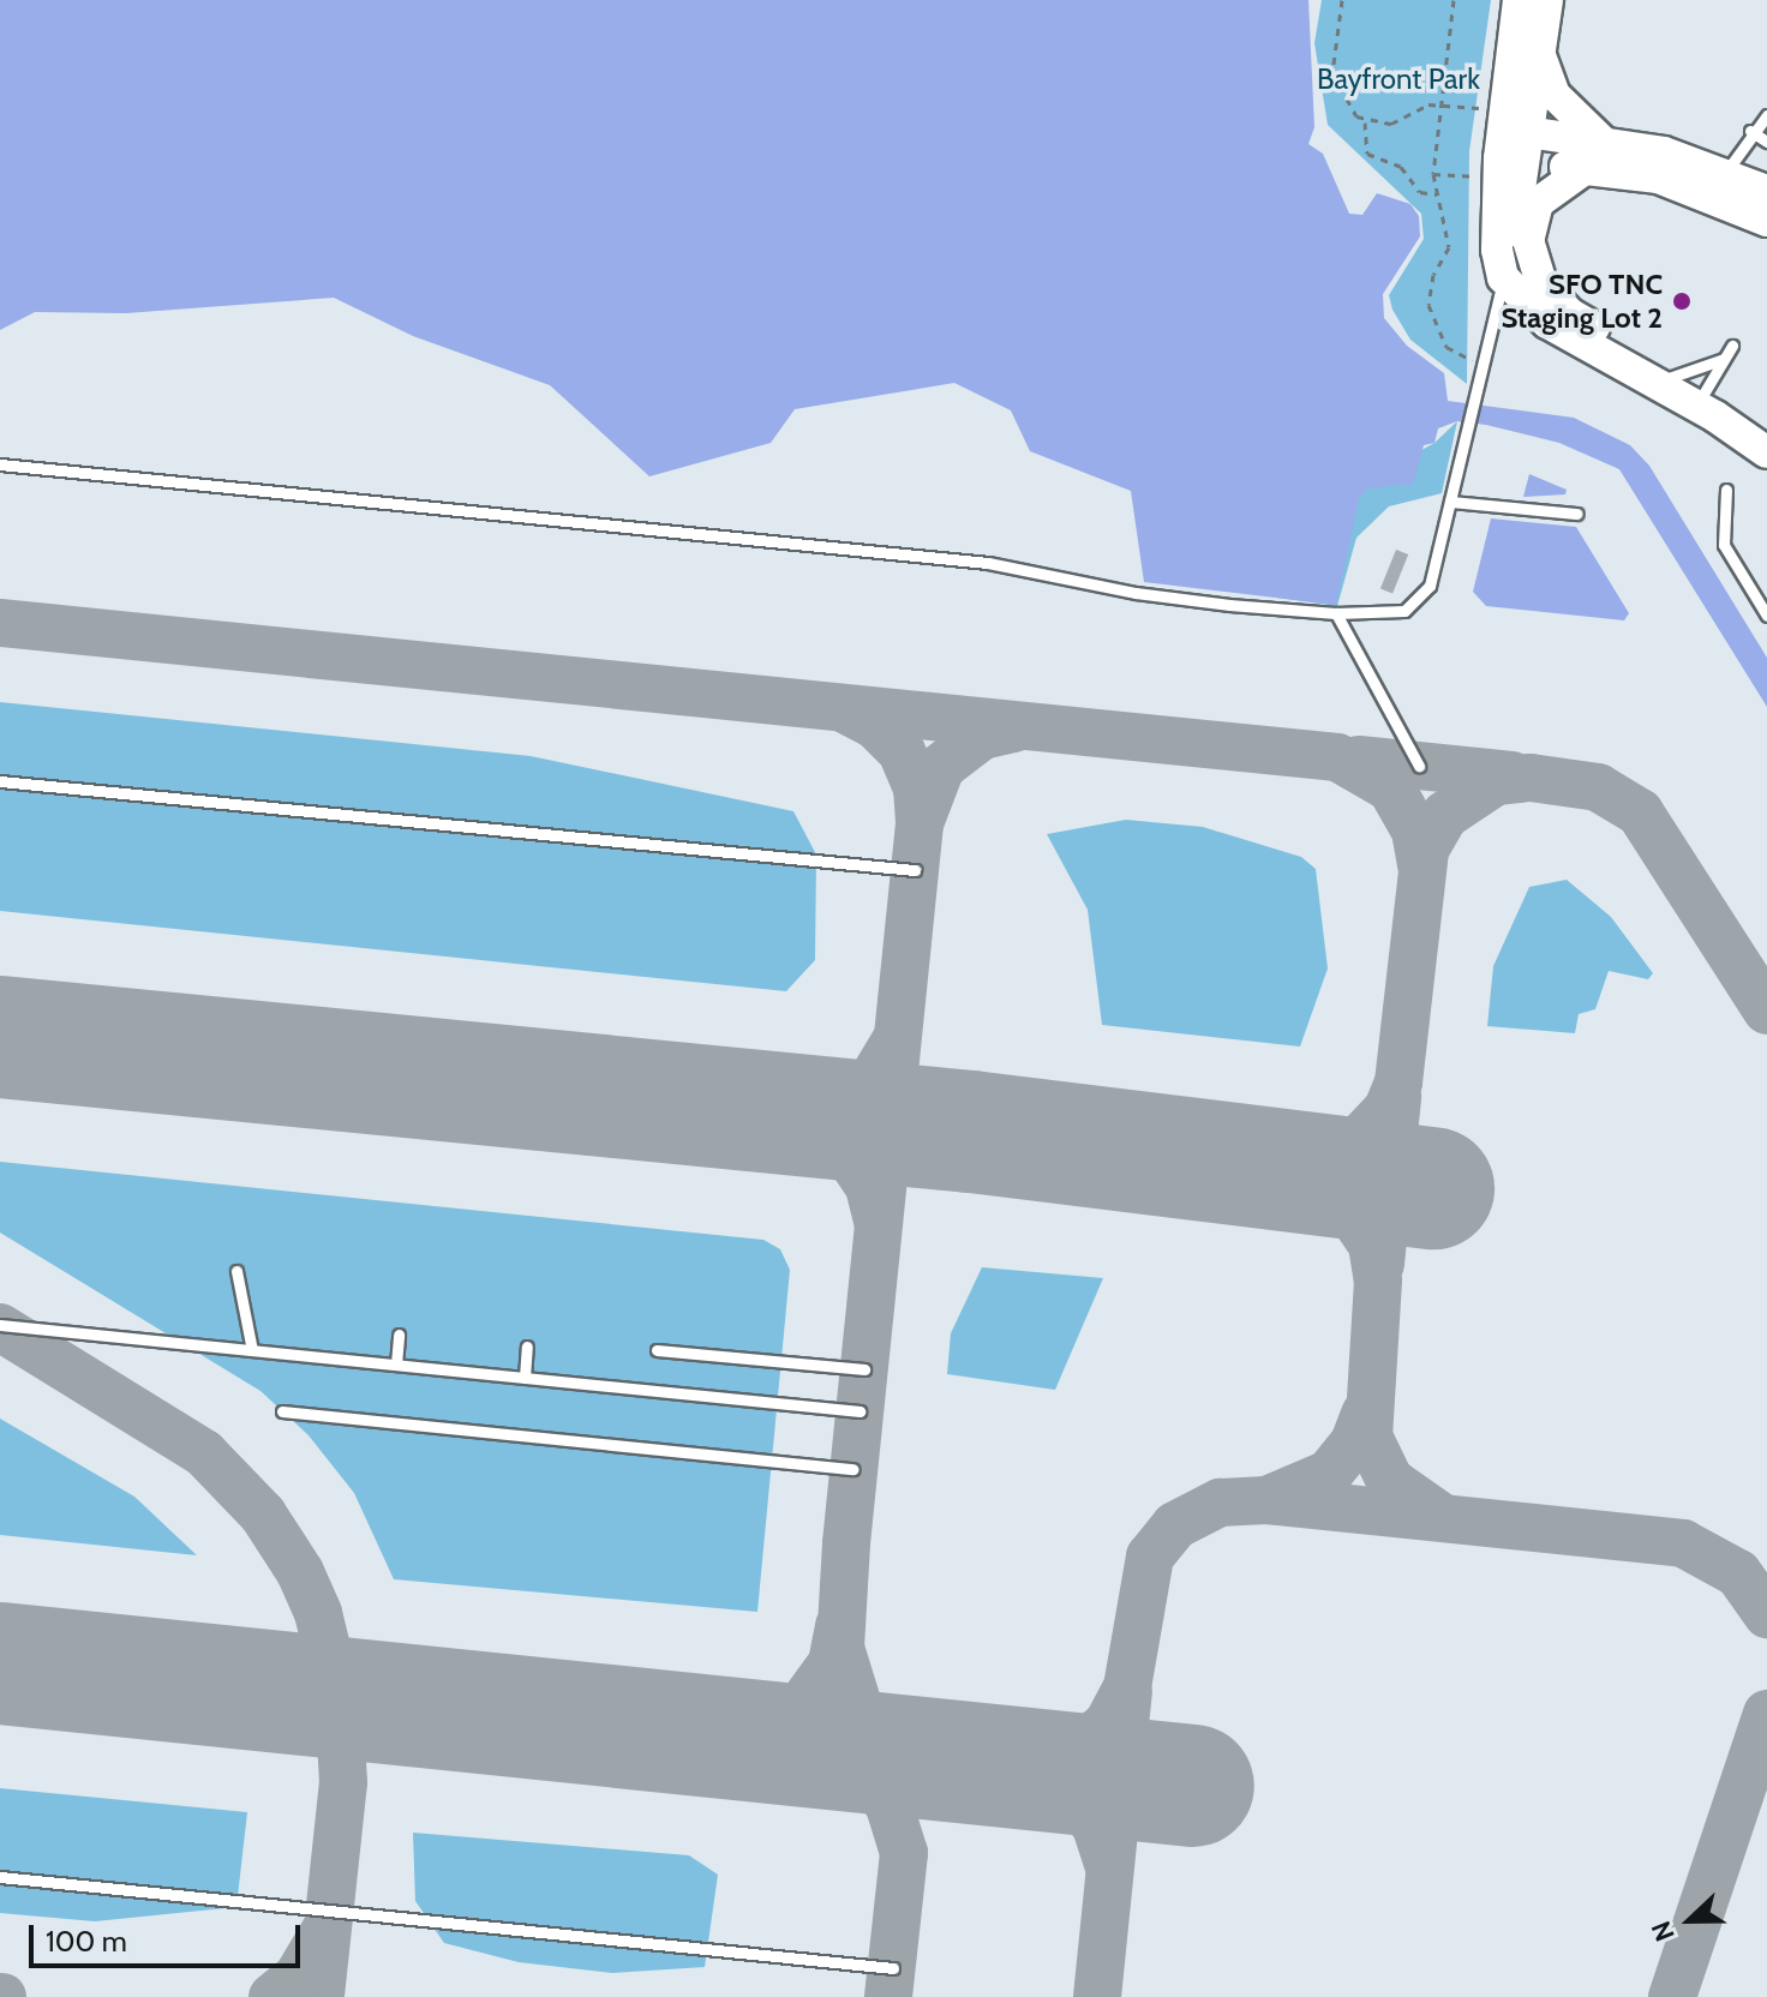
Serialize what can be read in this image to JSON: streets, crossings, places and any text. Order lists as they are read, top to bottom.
{
  "parks": ["Bayfront Park"],
  "places": ["SFO TNC Staging Lot 2"],
  "scale_bar": "100 m",
  "north": "left"
}
